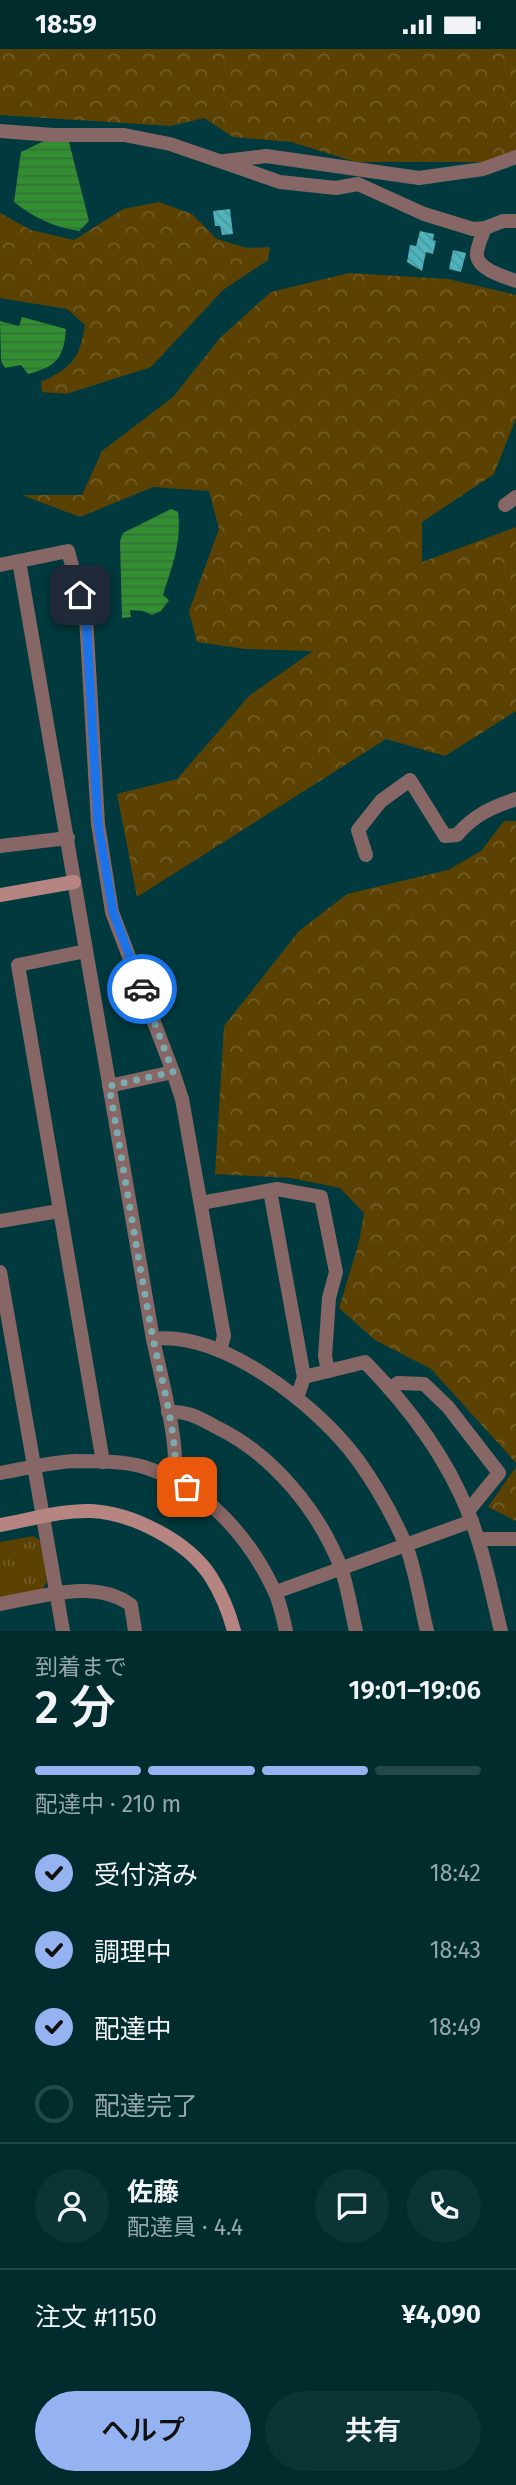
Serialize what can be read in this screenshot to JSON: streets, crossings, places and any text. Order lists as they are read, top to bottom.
{
  "page": {
    "status": "18:59",
    "heading": ["2 分", "到着まで", "19:01–19:06"],
    "panel": [
      "佐藤",
      "配達員 · 4.4",
      "注文 #1150",
      "¥4,090"
    ],
    "bar": "配達中 · 210 m",
    "list": [
      ["受付済み", "18:42"],
      ["調理中", "18:43"],
      ["配達中", "18:49"],
      "配達完了"
    ],
    "buttons": ["ヘルプ", "共有"]
  }
}
